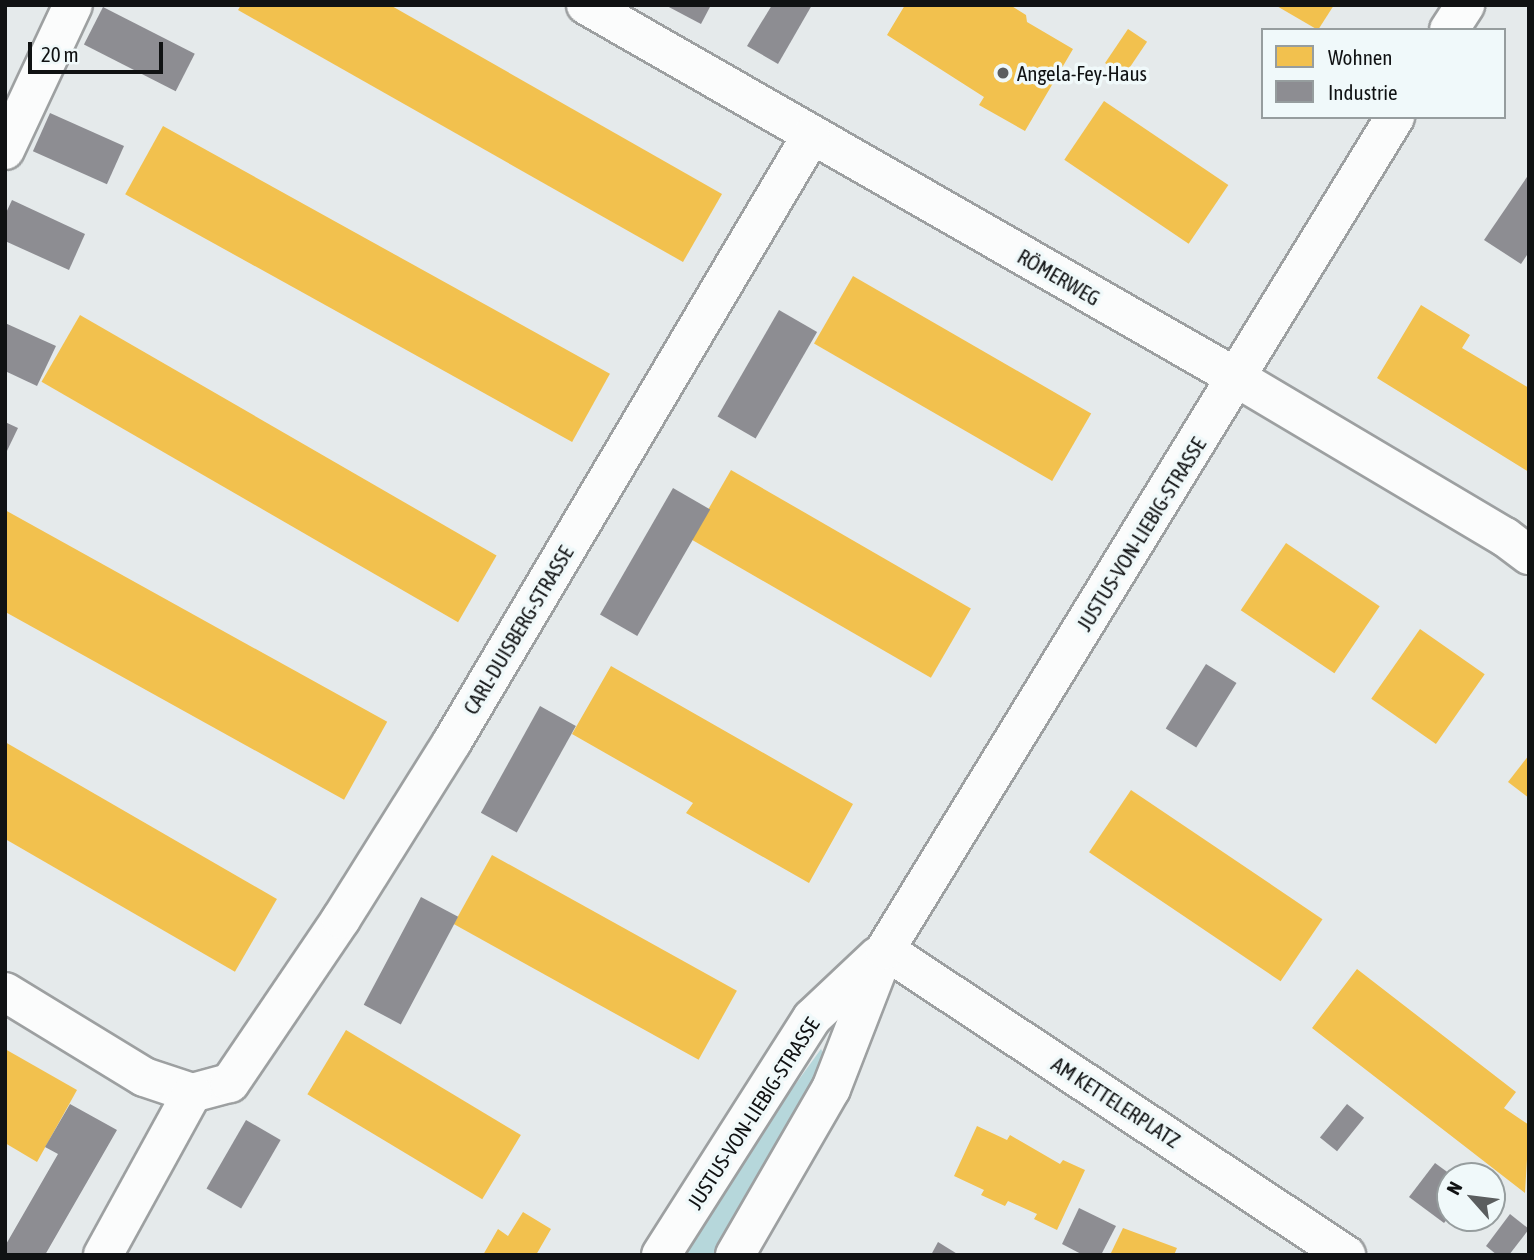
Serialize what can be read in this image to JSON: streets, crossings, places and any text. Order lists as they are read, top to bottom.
{
  "streets": {
    "street": [
      "RÖMERWEG",
      "JUSTUS-VON-LIEBIG-STRASSE",
      "CARL-DUISBERG-STRASSE",
      "AM KETTELERPLATZ"
    ]
  },
  "crossings": [
    ["RÖMERWEG", "JUSTUS-VON-LIEBIG-STRASSE"],
    ["RÖMERWEG", "CARL-DUISBERG-STRASSE"],
    ["JUSTUS-VON-LIEBIG-STRASSE", "AM KETTELERPLATZ"]
  ],
  "places": ["Angela-Fey-Haus"],
  "legend": ["Wohnen", "Industrie"],
  "scale_bar": "20 m",
  "north": "top left"
}
